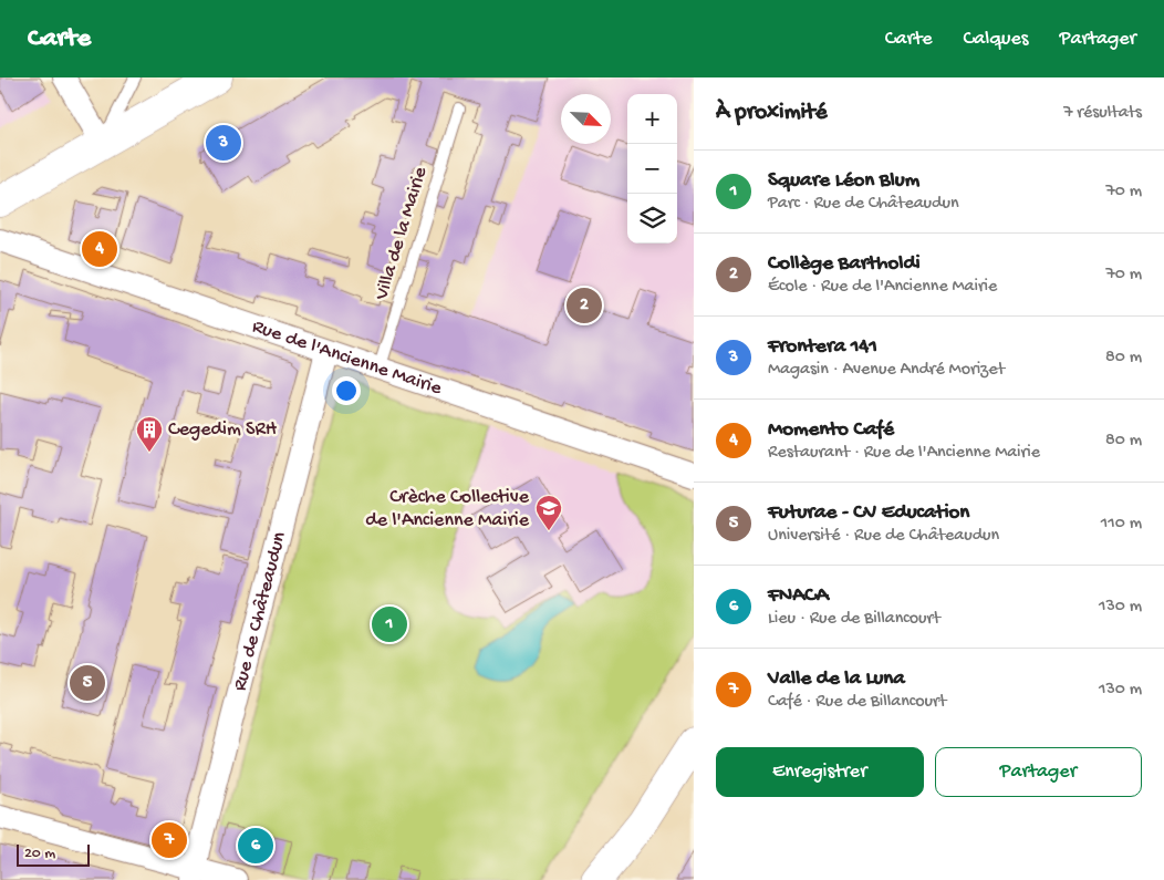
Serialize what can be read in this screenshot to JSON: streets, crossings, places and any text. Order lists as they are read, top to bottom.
{
  "streets": {
    "street": ["Rue de l'Ancienne Mairie", "Rue de Châteaudun"],
    "lane": ["Villa de la Mairie"]
  },
  "crossings": [
    ["Villa de la Mairie", "Rue de l'Ancienne Mairie"],
    ["Rue de l'Ancienne Mairie", "Rue de Châteaudun"]
  ],
  "places": {
    "building": ["Cegedim SRH"],
    "school or university": ["Crèche Collective de l'Ancienne Mairie"]
  },
  "scale_bar": "20 m",
  "north": "bottom right",
  "page": {
    "header": "Carte",
    "nav": ["Carte", "Calques", "Partager"],
    "heading": ["À proximité", "7 résultats"],
    "map_buttons": ["+", "−"],
    "pins": [
      "3",
      "4",
      "2",
      "1",
      "5",
      "7",
      "6"
    ],
    "list": [
      {
        "mark": "1",
        "name": "Square Léon Blum",
        "note": "Parc · Rue de Châteaudun",
        "value": "70 m"
      },
      {
        "mark": "2",
        "name": "Collège Bartholdi",
        "note": "École · Rue de l'Ancienne Mairie",
        "value": "70 m"
      },
      {
        "mark": "3",
        "name": "Frontera 141",
        "note": "Magasin · Avenue André Morizet",
        "value": "80 m"
      },
      {
        "mark": "4",
        "name": "Momento Café",
        "note": "Restaurant · Rue de l'Ancienne Mairie",
        "value": "80 m"
      },
      {
        "mark": "5",
        "name": "Futurae - CV Education",
        "note": "Université · Rue de Châteaudun",
        "value": "110 m"
      },
      {
        "mark": "6",
        "name": "FNACA",
        "note": "Lieu · Rue de Billancourt",
        "value": "130 m"
      },
      {
        "mark": "7",
        "name": "Valle de la Luna",
        "note": "Café · Rue de Billancourt",
        "value": "130 m"
      }
    ],
    "buttons": ["Enregistrer", "Partager"],
    "scale": "20 m"
  }
}
